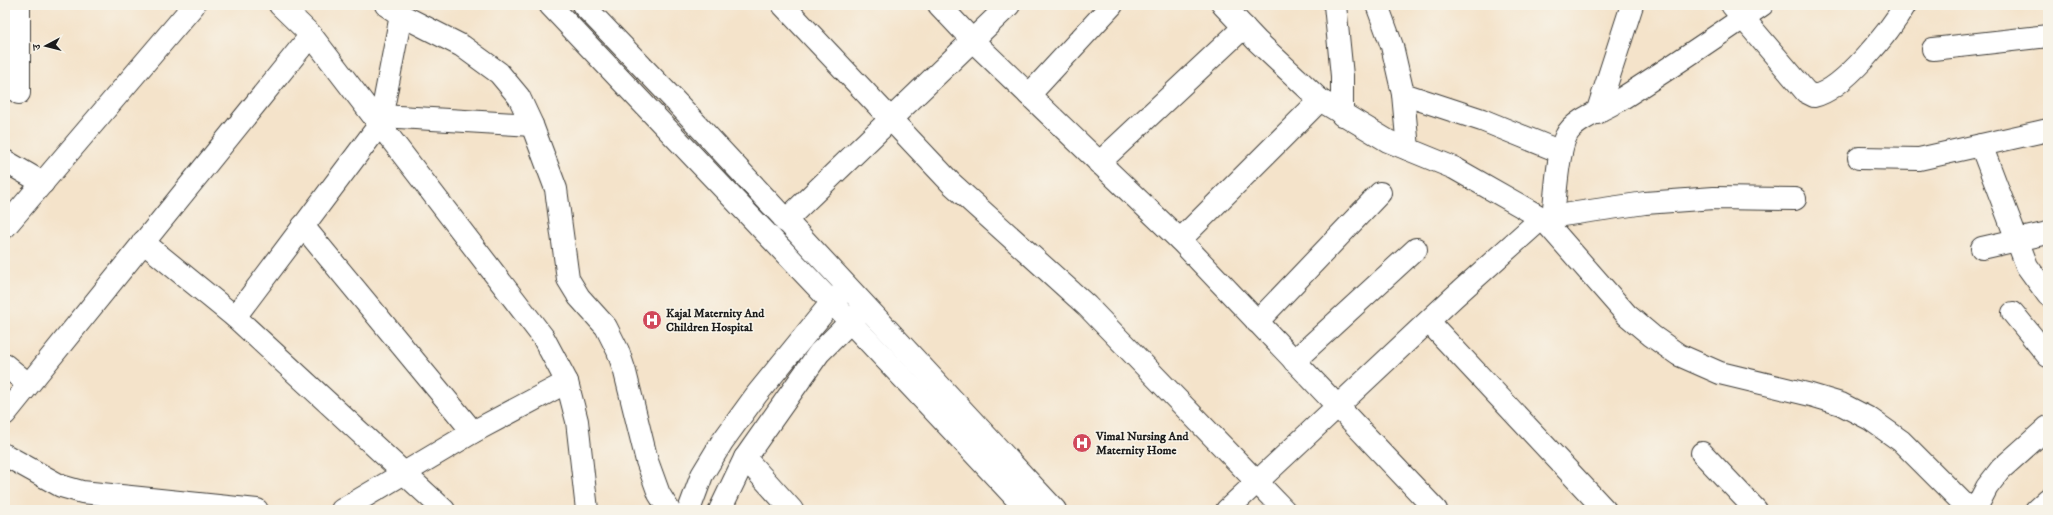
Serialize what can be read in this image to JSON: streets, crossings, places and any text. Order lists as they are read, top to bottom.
{
  "places": {
    "hospital": ["Kajal Maternity And Children Hospital", "Vimal Nursing And Maternity Home"]
  },
  "north": "left"
}
